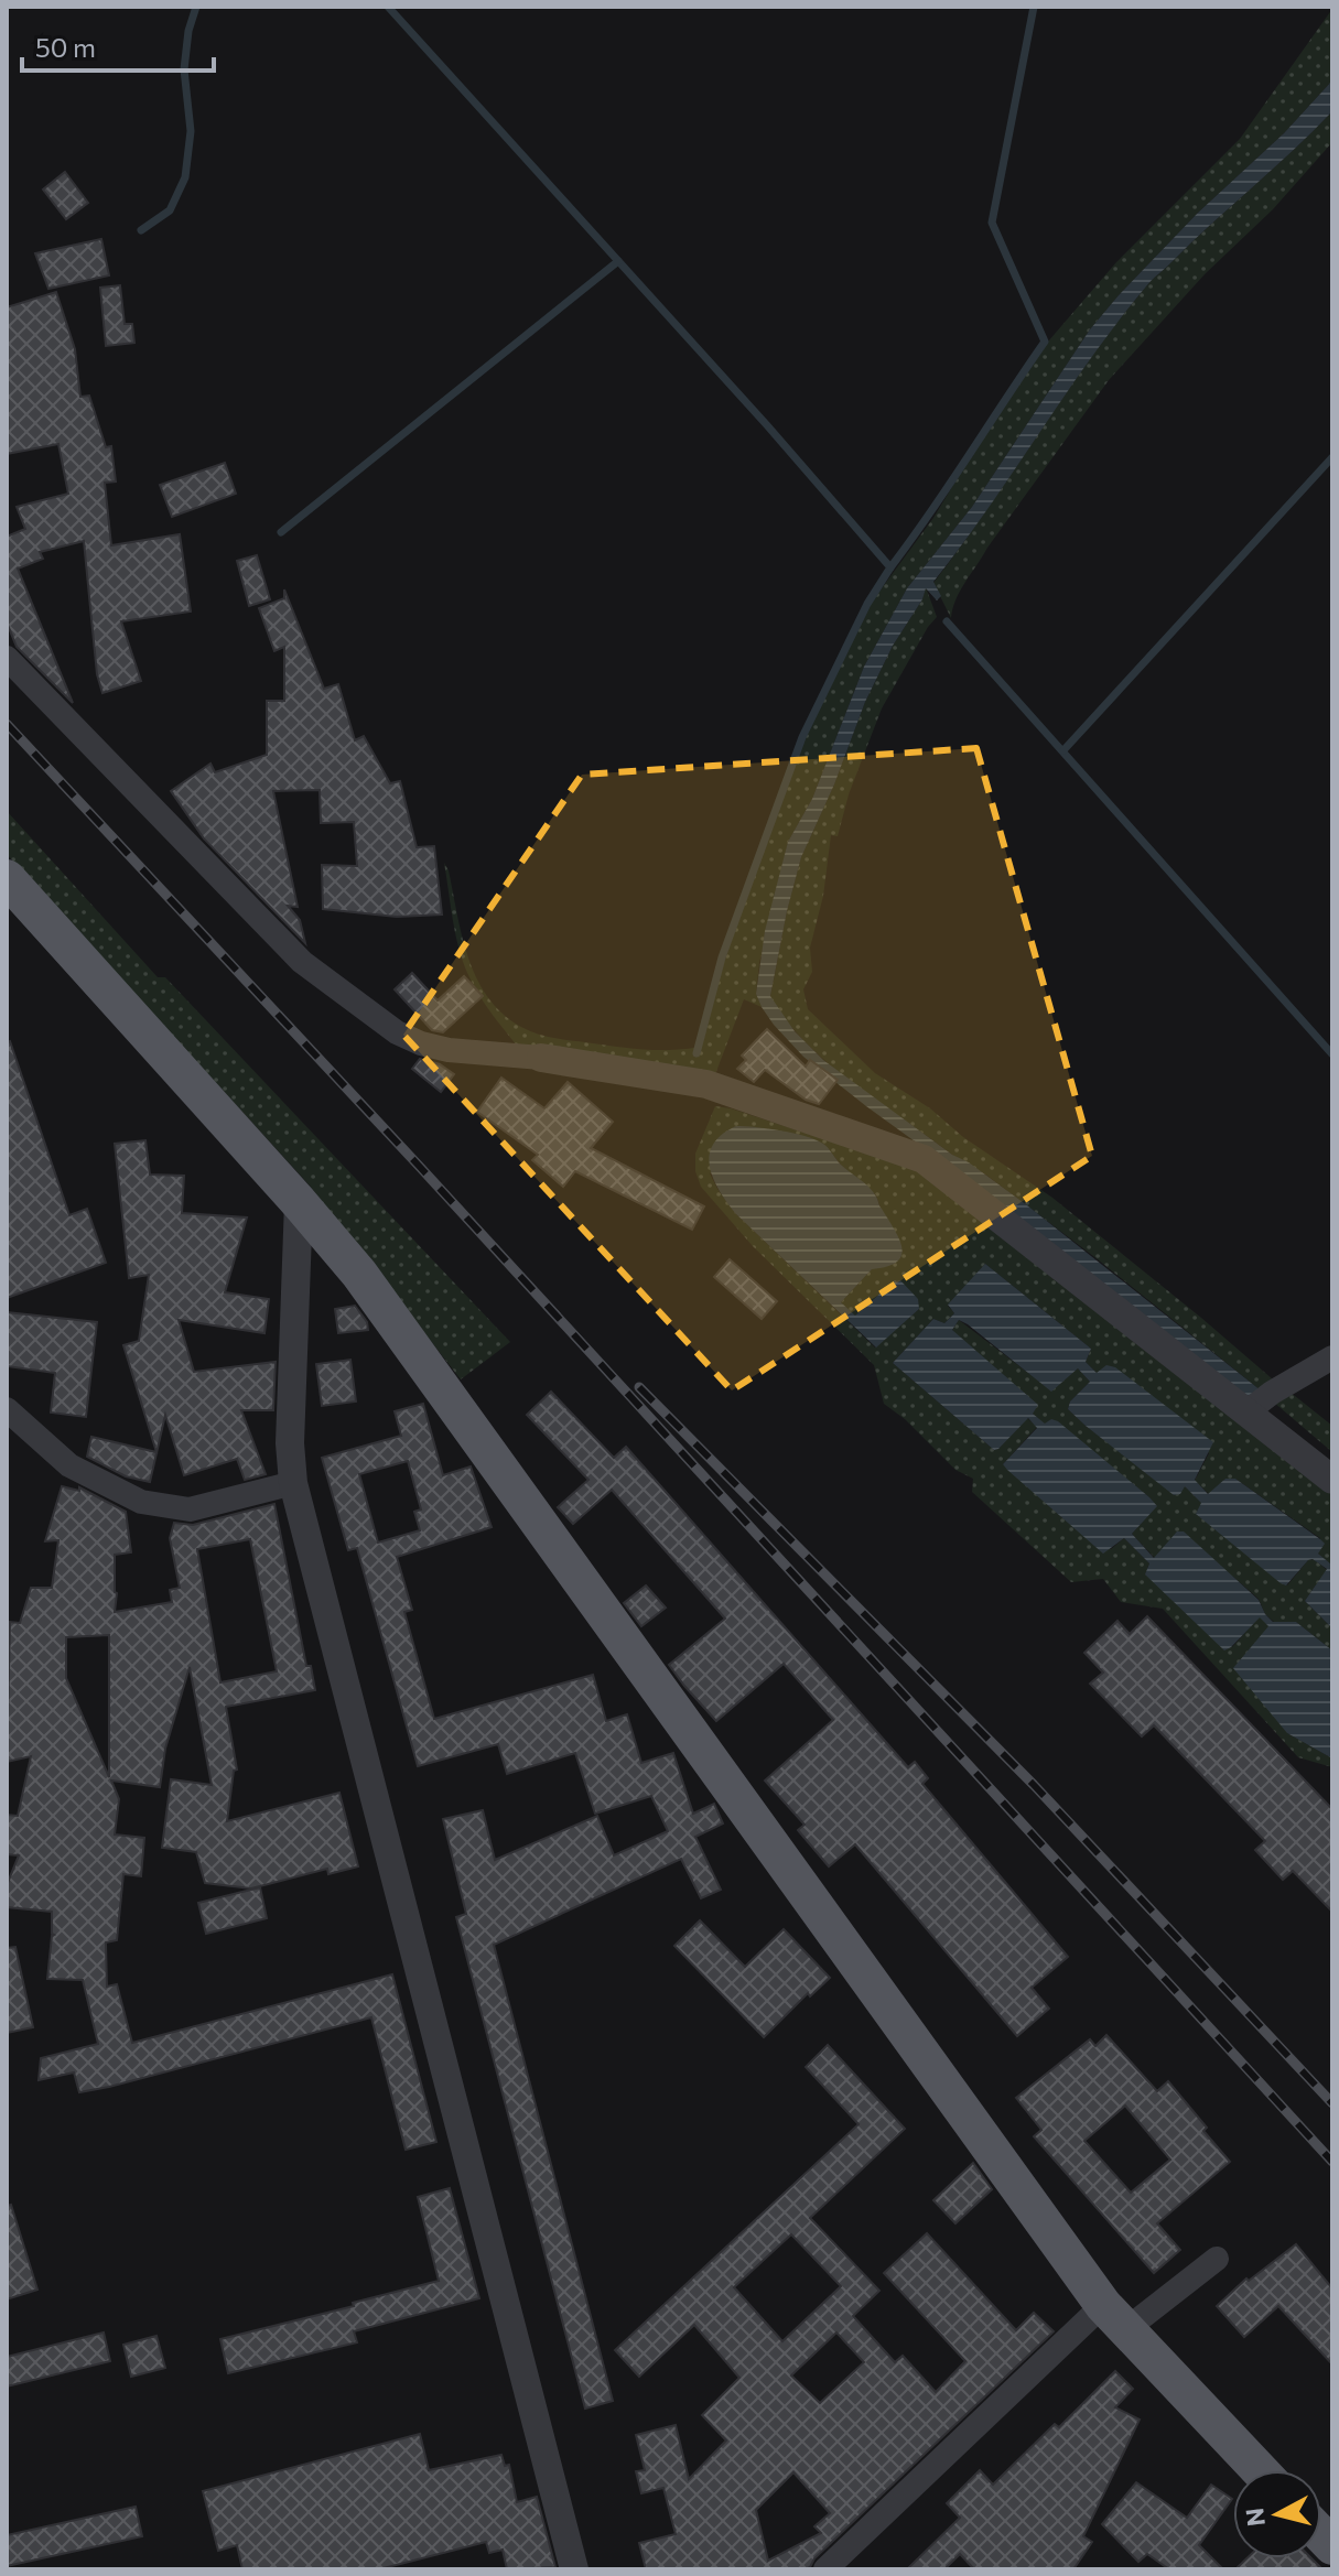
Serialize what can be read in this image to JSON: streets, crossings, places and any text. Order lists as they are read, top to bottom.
{
  "scale_bar": "50 m",
  "north": "left"
}
